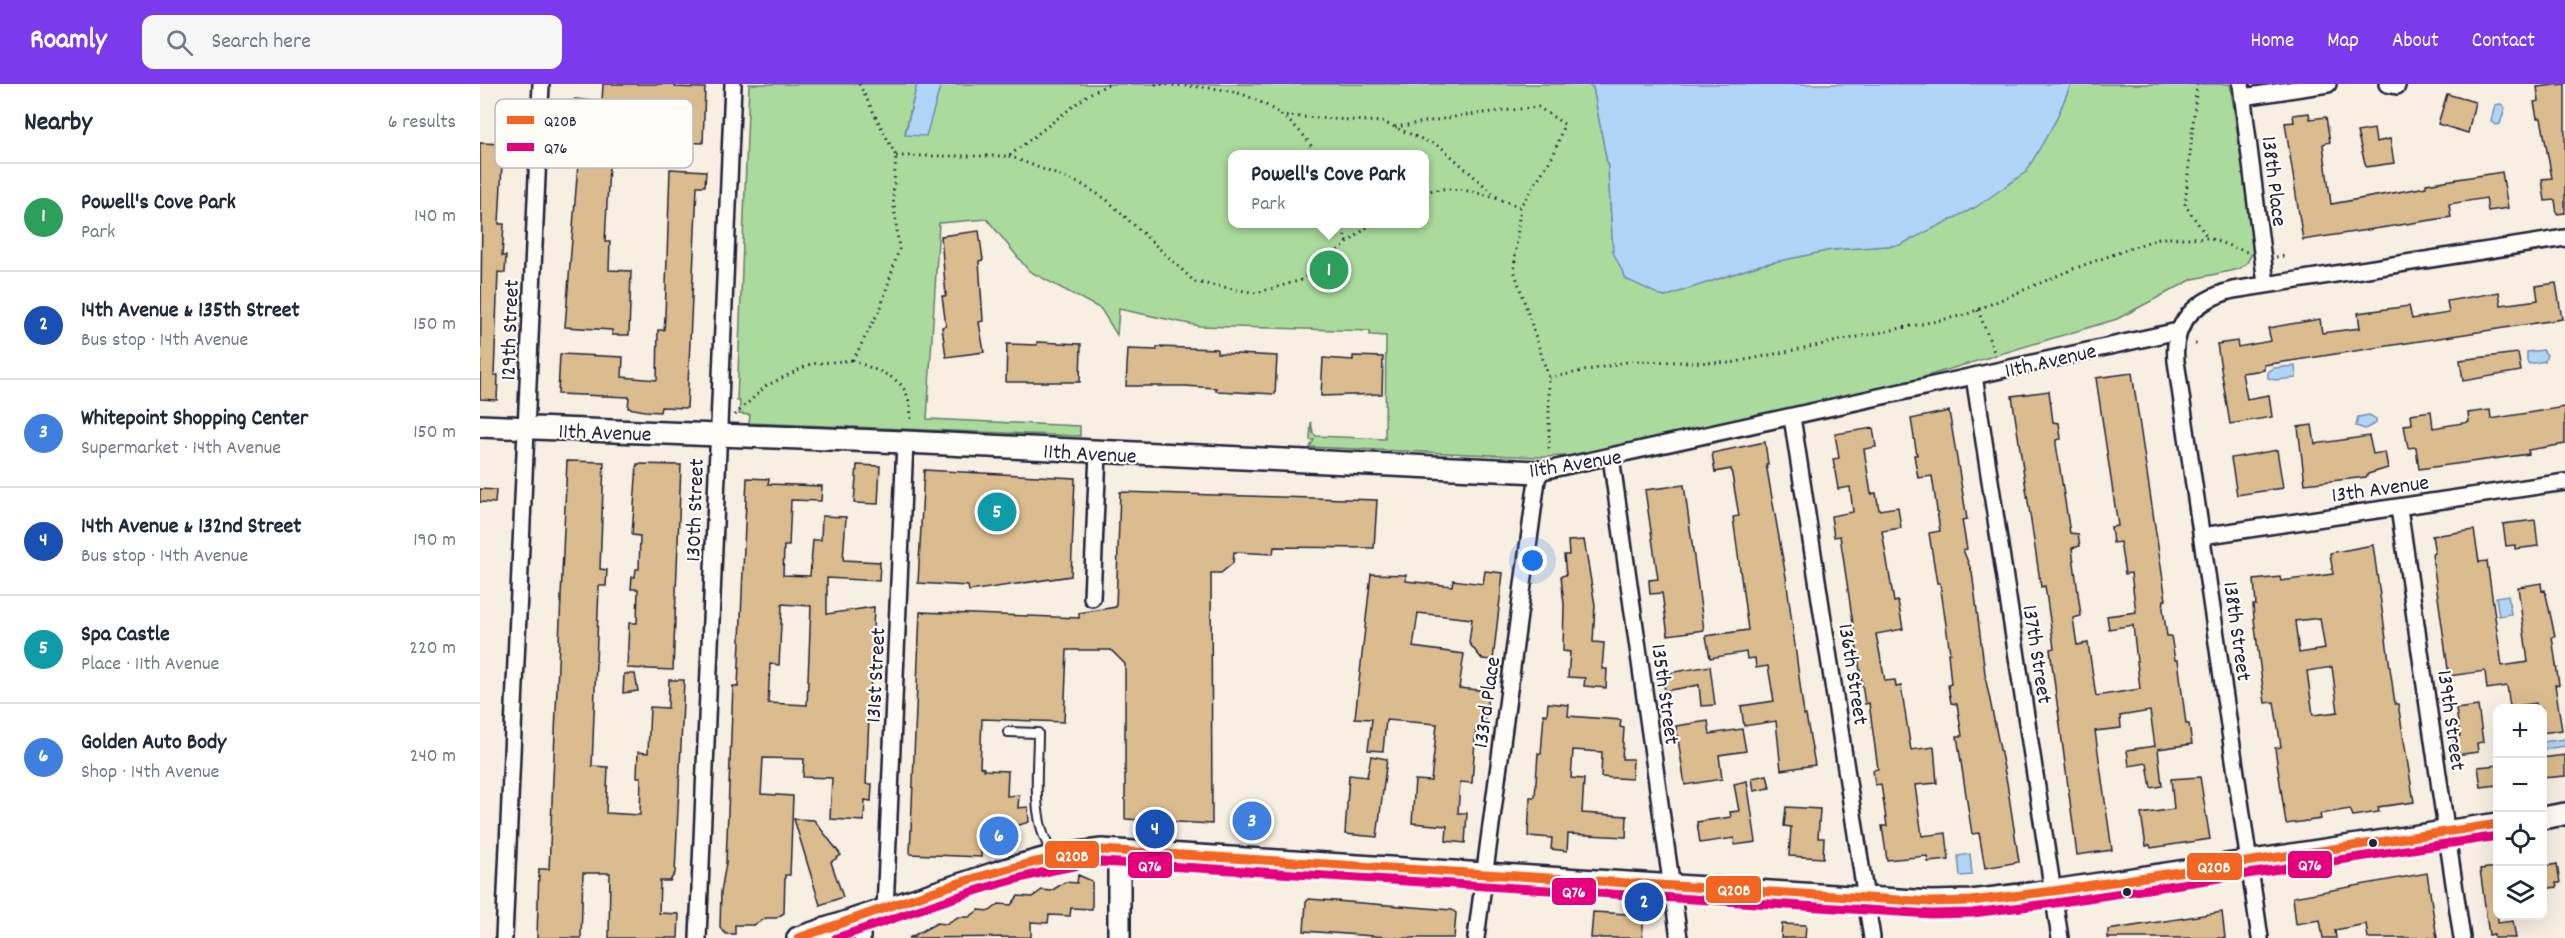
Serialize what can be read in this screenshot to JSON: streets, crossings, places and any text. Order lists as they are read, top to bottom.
{
  "streets": {
    "street": [
      "138th Place",
      "129th Street",
      "11th Avenue",
      "13th Avenue",
      "130th Street",
      "138th Street",
      "137th Street",
      "136th Street",
      "131st Street",
      "135th Street",
      "133rd Place",
      "139th Street"
    ]
  },
  "crossings": [
    ["129th Street", "11th Avenue"],
    ["11th Avenue", "130th Street"],
    ["11th Avenue", "138th Street"],
    ["11th Avenue", "137th Street"],
    ["11th Avenue", "136th Street"],
    ["11th Avenue", "131st Street"],
    ["11th Avenue", "135th Street"],
    ["11th Avenue", "133rd Place"],
    ["13th Avenue", "138th Street"],
    ["13th Avenue", "139th Street"]
  ],
  "lines": ["transit line Q20B", "transit line Q76"],
  "legend": ["Q20B", "Q76"],
  "page": {
    "header": "Roamly",
    "search": "Search here",
    "nav": [
      "Home",
      "Map",
      "About",
      "Contact"
    ],
    "heading": ["Nearby", "6 results"],
    "popup": ["Powell's Cove Park", "Park"],
    "list": [
      {
        "mark": "1",
        "name": "Powell's Cove Park",
        "note": "Park",
        "value": "140 m"
      },
      {
        "mark": "2",
        "name": "14th Avenue & 135th Street",
        "note": "Bus stop · 14th Avenue",
        "value": "150 m"
      },
      {
        "mark": "3",
        "name": "Whitepoint Shopping Center",
        "note": "Supermarket · 14th Avenue",
        "value": "150 m"
      },
      {
        "mark": "4",
        "name": "14th Avenue & 132nd Street",
        "note": "Bus stop · 14th Avenue",
        "value": "190 m"
      },
      {
        "mark": "5",
        "name": "Spa Castle",
        "note": "Place · 11th Avenue",
        "value": "220 m"
      },
      {
        "mark": "6",
        "name": "Golden Auto Body",
        "note": "Shop · 14th Avenue",
        "value": "240 m"
      }
    ],
    "pins": [
      "1",
      "5",
      "3",
      "4",
      "6",
      "2"
    ],
    "map_buttons": ["+", "−"]
  }
}
